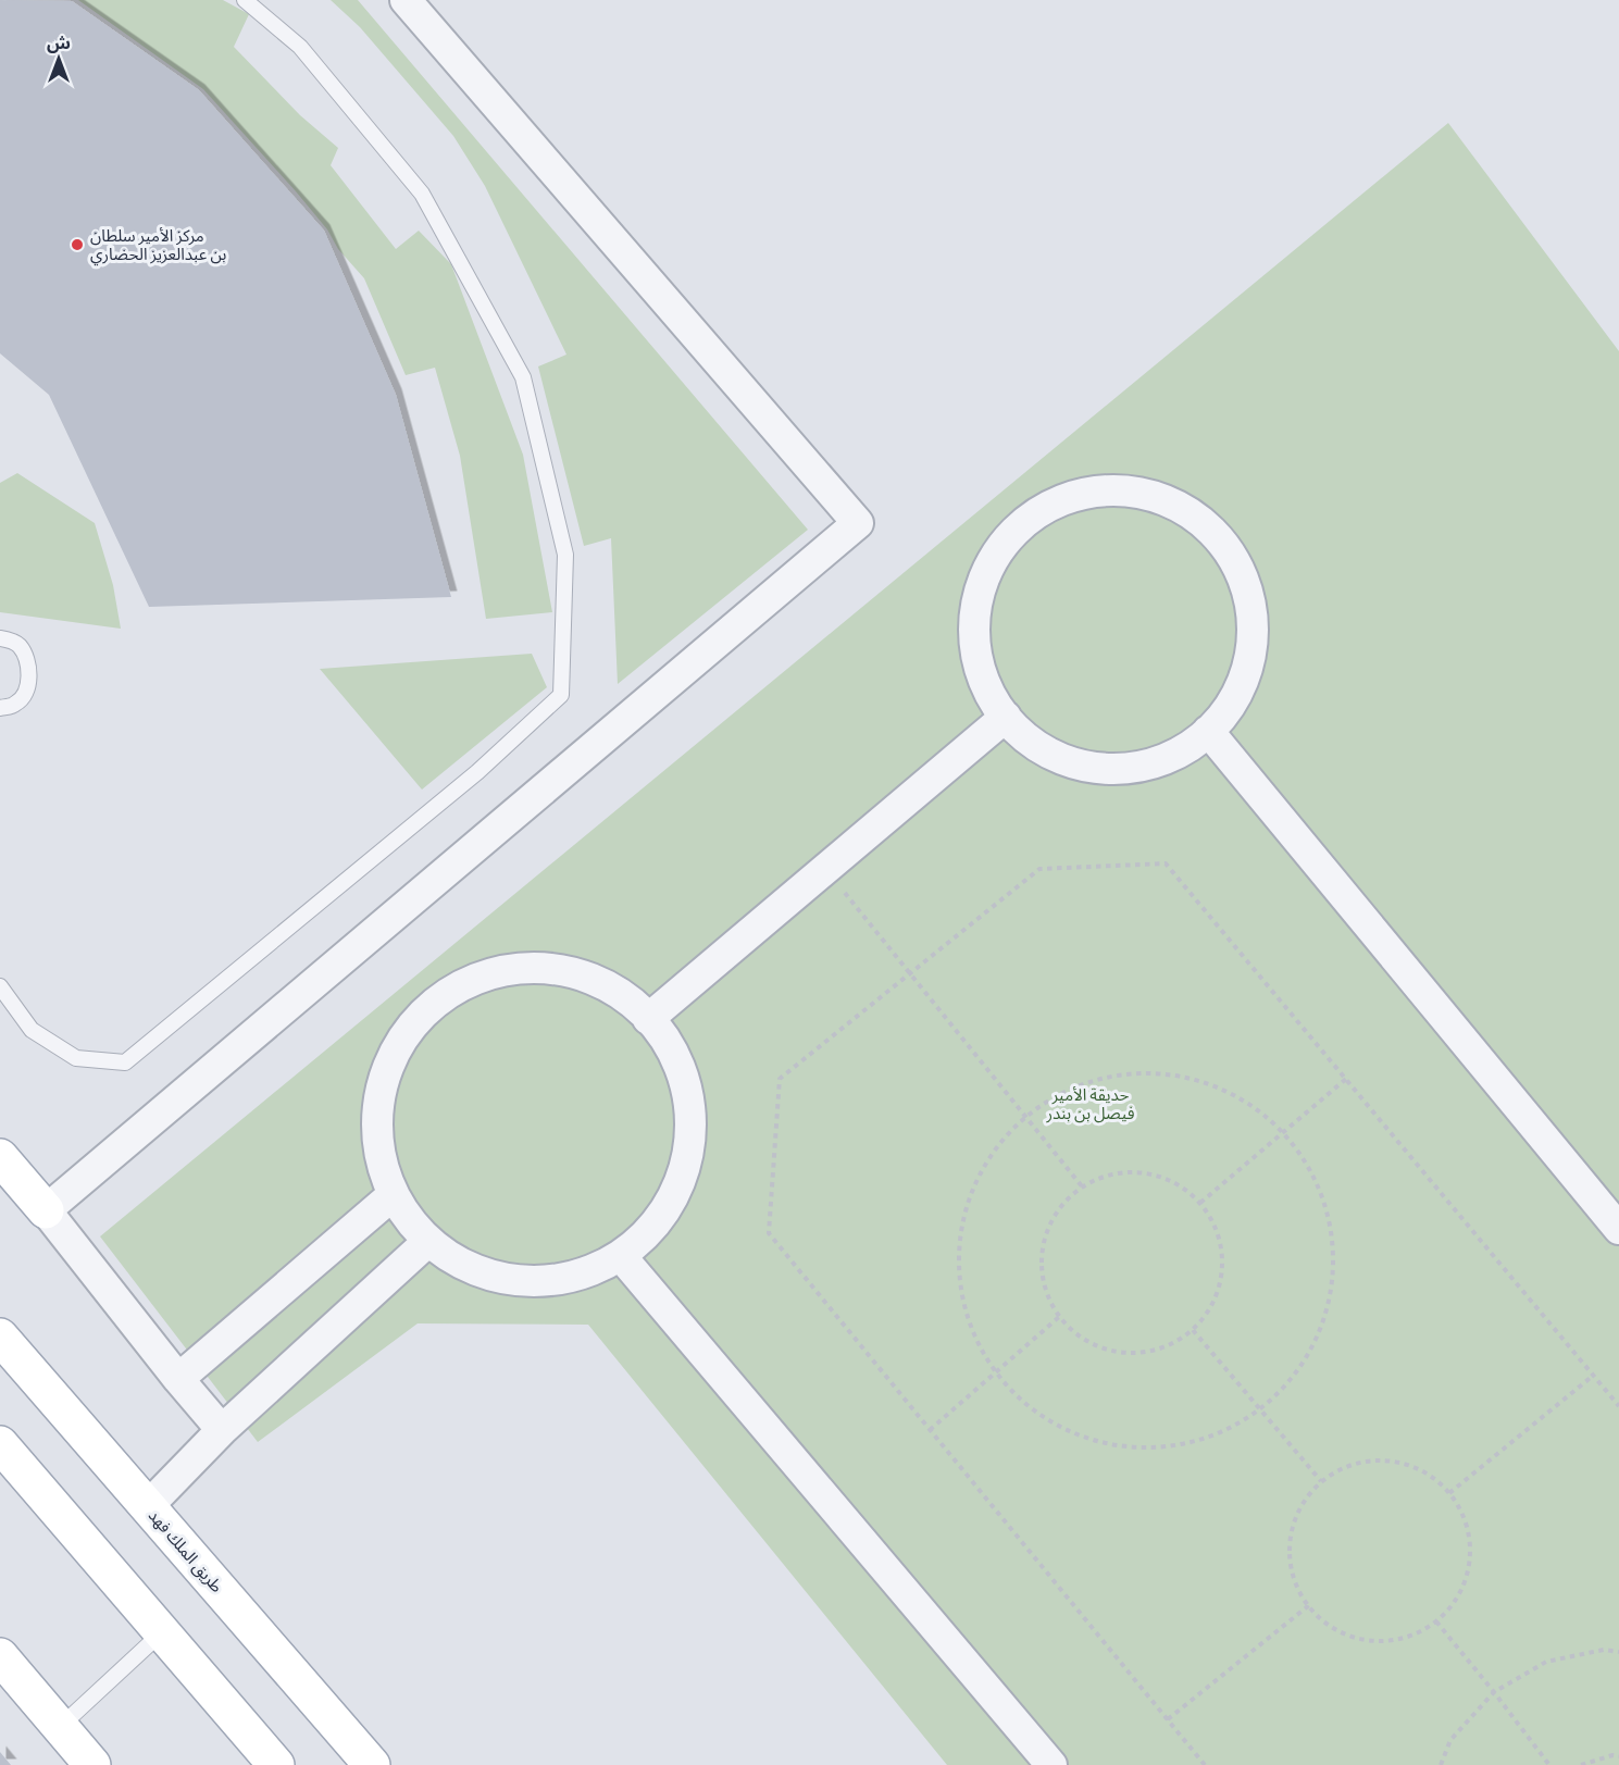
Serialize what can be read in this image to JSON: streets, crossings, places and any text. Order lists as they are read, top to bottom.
{
  "streets": {
    "main road": ["طريق الملك فهد"]
  },
  "parks": ["حديقة الأمير فيصل بن بندر"],
  "places": ["مركز الأمير سلطان بن عبدالعزيز الحضاري"],
  "north": "top"
}
